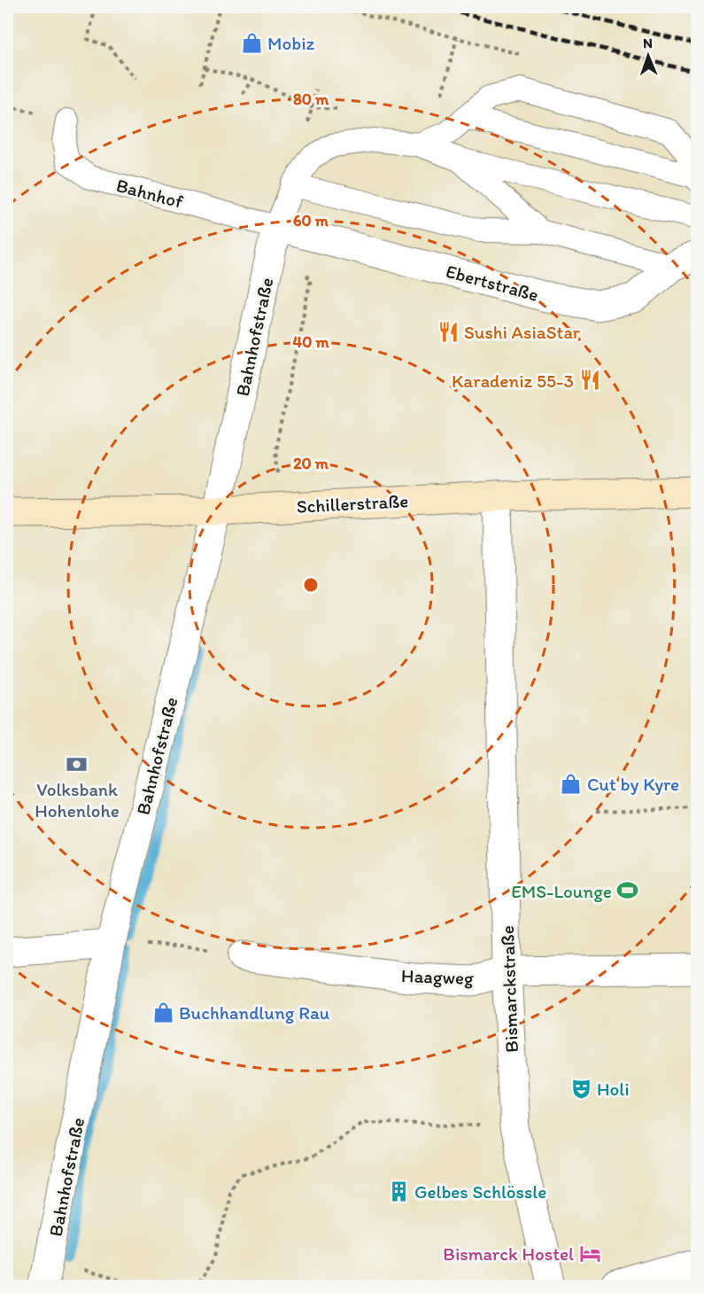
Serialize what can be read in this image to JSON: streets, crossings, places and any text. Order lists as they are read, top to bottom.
{
  "streets": {
    "main road": ["Schillerstraße"],
    "street": [
      "Ebertstraße",
      "Bahnhofstraße",
      "Haagweg",
      "Bismarckstraße"
    ],
    "lane": ["Bahnhof"]
  },
  "crossings": [
    ["Bahnhof", "Ebertstraße"],
    ["Bahnhof", "Bahnhofstraße"],
    ["Ebertstraße", "Bahnhofstraße"],
    ["Bahnhofstraße", "Schillerstraße"],
    ["Schillerstraße", "Bismarckstraße"],
    ["Haagweg", "Bismarckstraße"]
  ],
  "places": {
    "shop": ["Mobiz", "Cut by Kyre", "Buchhandlung Rau"],
    "restaurant": ["Sushi AsiaStar", "Karadeniz 55-3"],
    "bank": ["Volksbank Hohenlohe"],
    "sports": ["EMS-Lounge"],
    "theatre": ["Holi"],
    "building": ["Gelbes Schlössle"],
    "hotel": ["Bismarck Hostel"]
  },
  "north": "top",
  "rings": [
    "80 m",
    "60 m",
    "40 m",
    "20 m"
  ]
}
